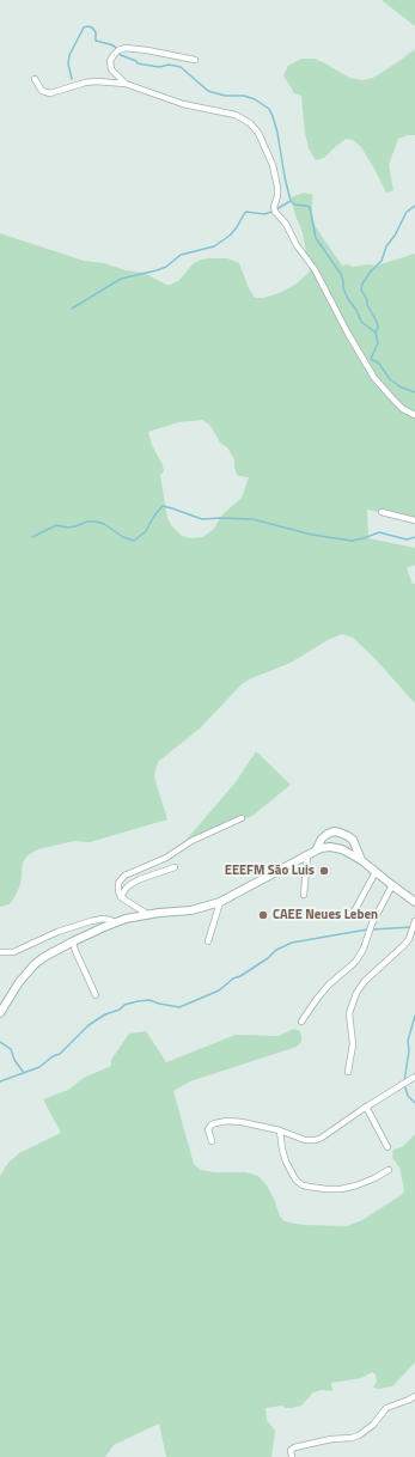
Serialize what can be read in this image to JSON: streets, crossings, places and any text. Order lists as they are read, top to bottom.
{
  "places": ["EEEFM São Luis", "CAEE Neues Leben"]
}
